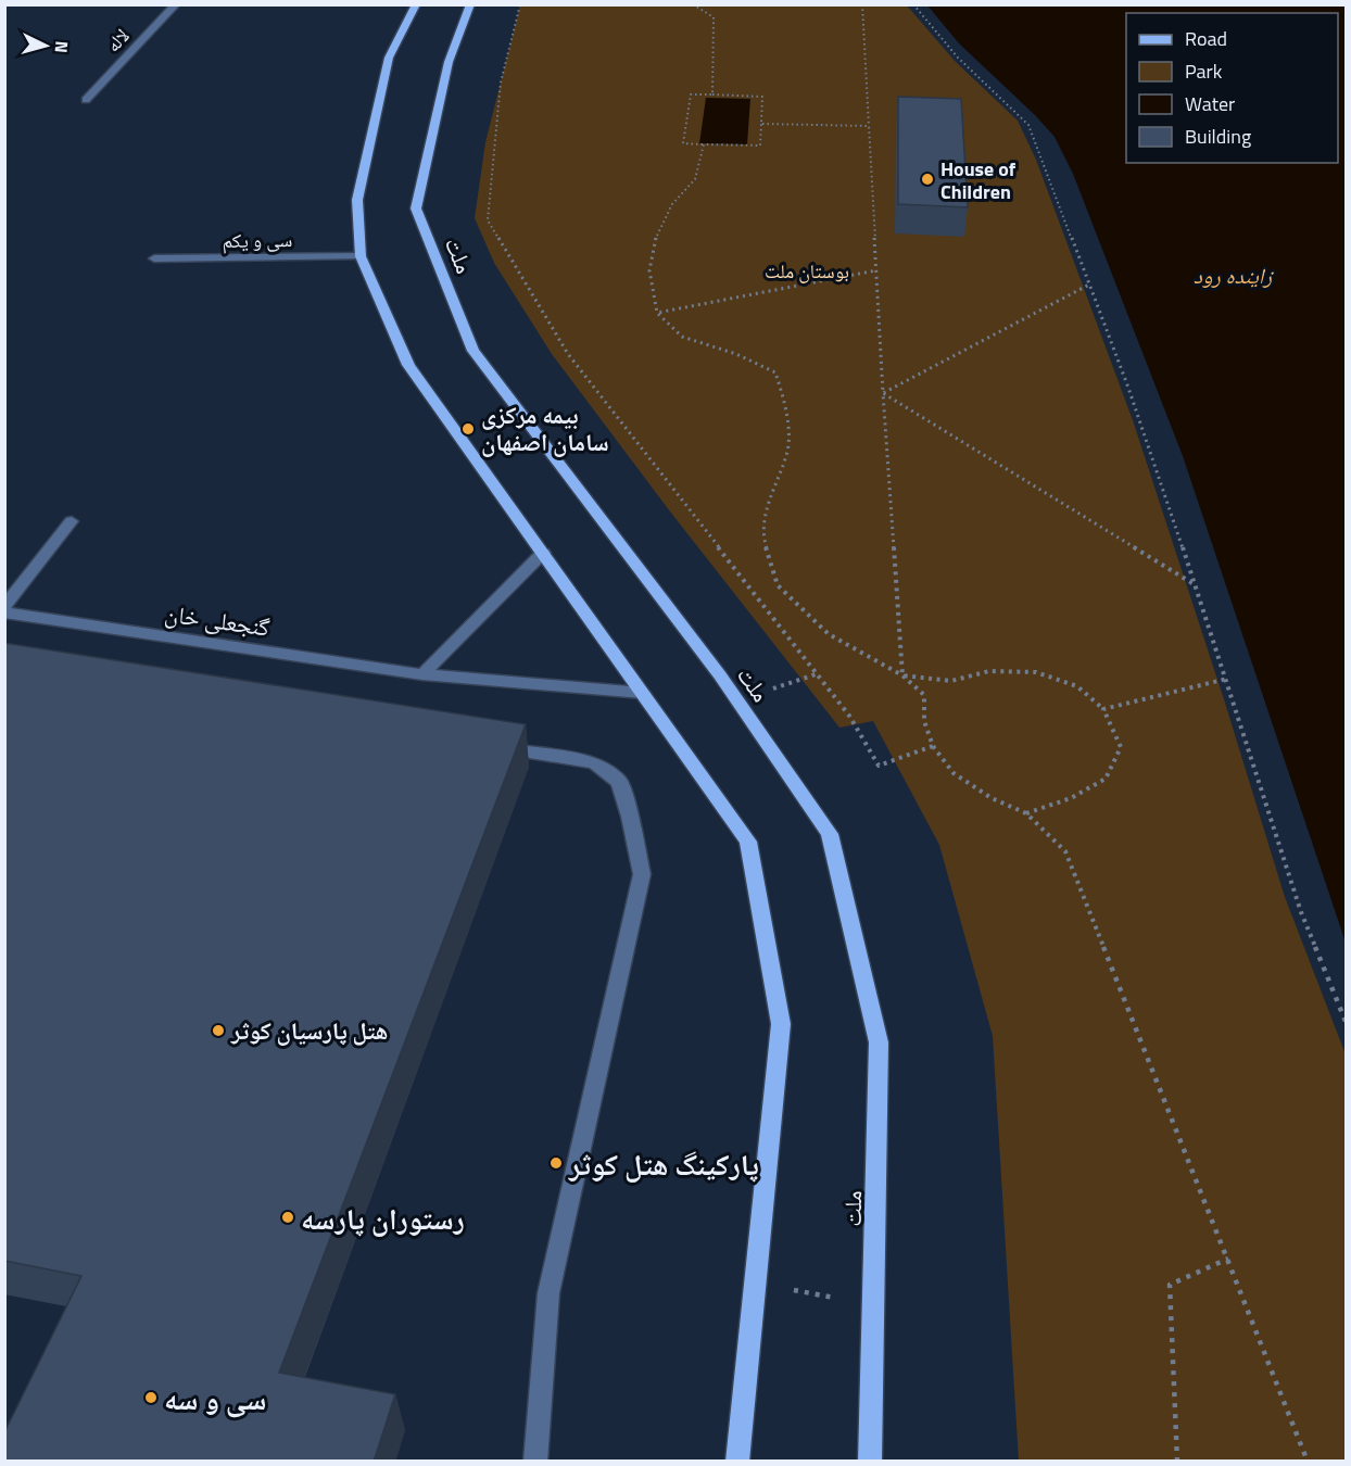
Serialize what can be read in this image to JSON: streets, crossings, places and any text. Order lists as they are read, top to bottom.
{
  "streets": {
    "main road": ["ملت"],
    "street": ["لاله", "سی و یکم", "گنجعلی خان"]
  },
  "water": ["زاینده رود"],
  "parks": ["بوستان ملت"],
  "places": [
    "House of Children",
    "بیمه مرکزی سامان اصفهان",
    "هتل پارسیان کوثر",
    "پارکینگ هتل کوثر",
    "رستوران پارسه",
    "سی و سه"
  ],
  "legend": [
    "Road",
    "Park",
    "Water",
    "Building"
  ],
  "north": "right"
}
